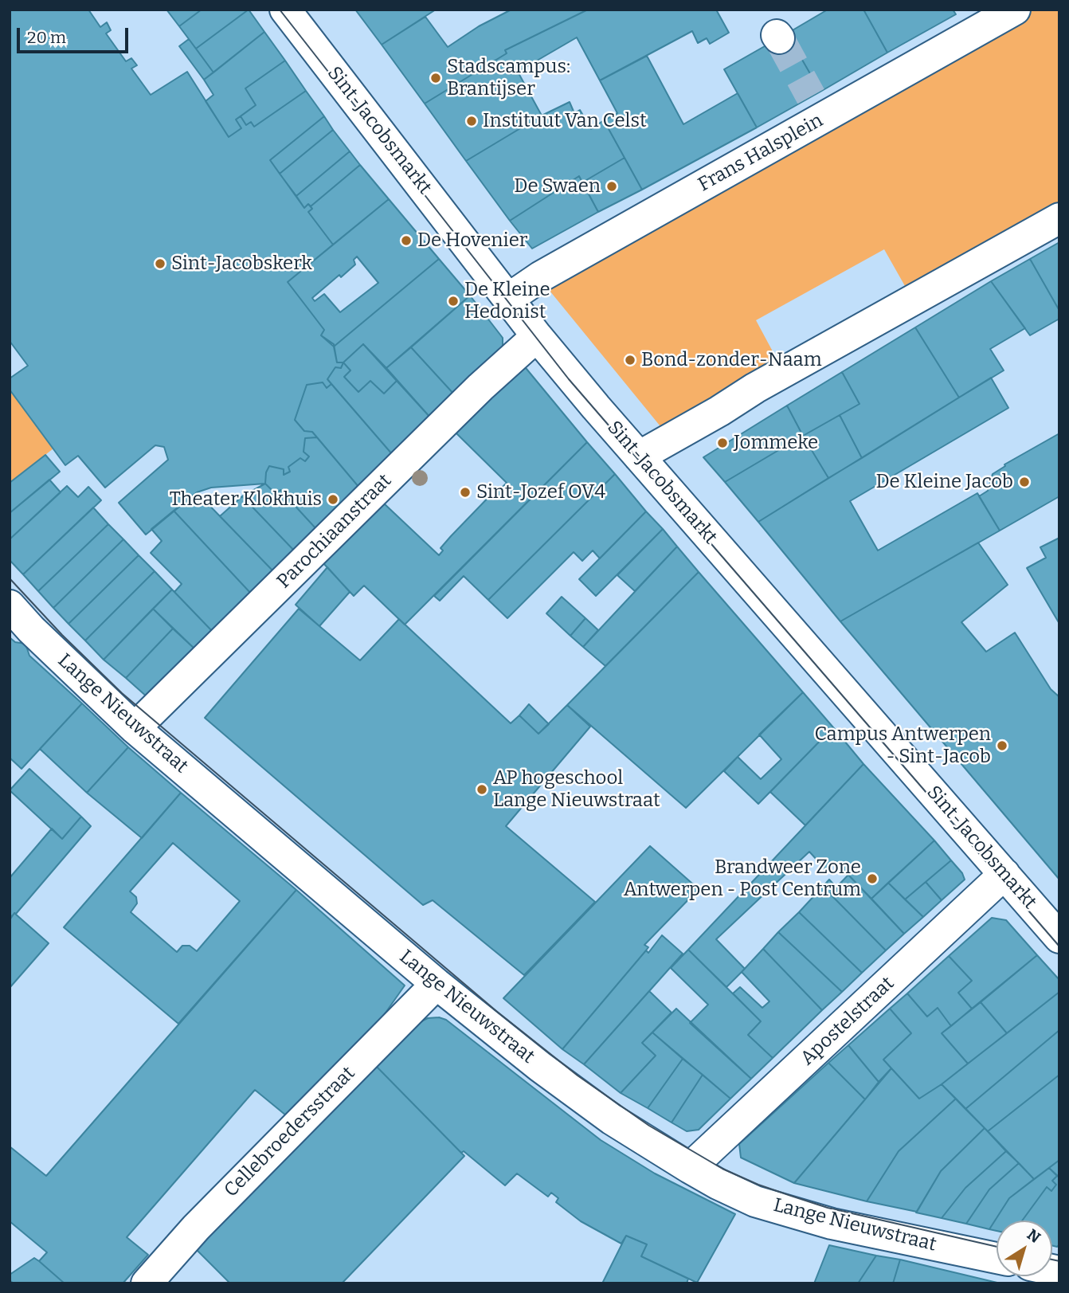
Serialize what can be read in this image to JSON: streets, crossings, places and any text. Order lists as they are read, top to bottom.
{
  "streets": {
    "street": [
      "Sint-Jacobsmarkt",
      "Frans Halsplein",
      "Parochiaanstraat",
      "Lange Nieuwstraat",
      "Apostelstraat",
      "Cellebroedersstraat"
    ]
  },
  "crossings": [
    ["Sint-Jacobsmarkt", "Frans Halsplein"],
    ["Sint-Jacobsmarkt", "Parochiaanstraat"],
    ["Sint-Jacobsmarkt", "Apostelstraat"],
    ["Parochiaanstraat", "Lange Nieuwstraat"],
    ["Lange Nieuwstraat", "Apostelstraat"],
    ["Lange Nieuwstraat", "Cellebroedersstraat"]
  ],
  "places": [
    "Stadscampus: Brantijser",
    "Instituut Van Celst",
    "De Swaen",
    "De Hovenier",
    "Sint-Jacobskerk",
    "De Kleine Hedonist",
    "Bond-zonder-Naam",
    "Jommeke",
    "De Kleine Jacob",
    "Sint-Jozef OV4",
    "Theater Klokhuis",
    "Campus Antwerpen - Sint-Jacob",
    "AP hogeschool Lange Nieuwstraat",
    "Brandweer Zone Antwerpen - Post Centrum"
  ],
  "scale_bar": "20 m",
  "north": "top right"
}
